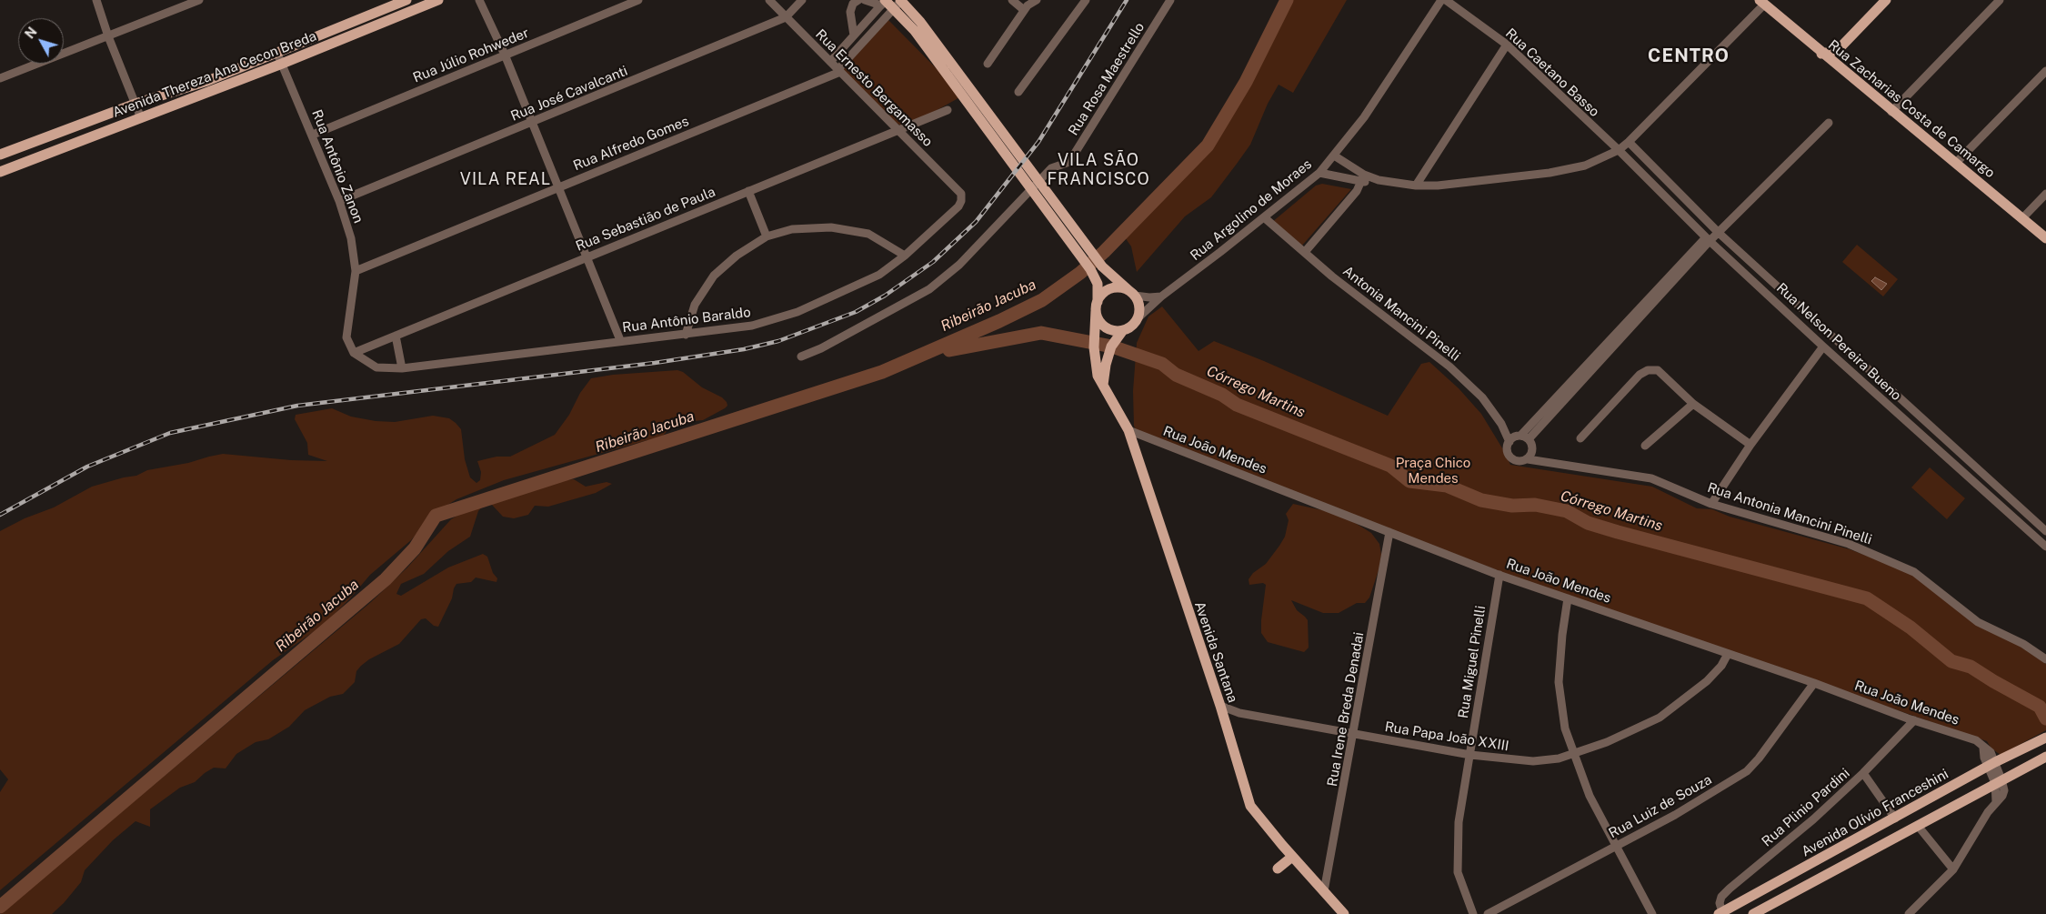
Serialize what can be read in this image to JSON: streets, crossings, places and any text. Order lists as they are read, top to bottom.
{
  "streets": {
    "main road": [
      "Avenida Thereza Ana Cecon Breda",
      "Rua Zacharias Costa de Camargo",
      "Avenida Santana",
      "Avenida Olívio Franceshini"
    ],
    "street": [
      "Rua Júlio Rohweder",
      "Rua Caetano Basso",
      "Rua Rosa Maestrello",
      "Rua Ernesto Bergamasso",
      "Rua José Cavalcanti",
      "Rua Alfredo Gomes",
      "Rua Antônio Zanon",
      "Rua Argolino de Moraes",
      "Rua Sebastião de Paula",
      "Antonia Mancini Pinelli",
      "Rua Antônio Baraldo",
      "Rua Nelson Pereira Bueno",
      "Rua João Mendes",
      "Rua Antonia Mancini Pinelli",
      "Rua Miguel Pinelli",
      "Rua Irene Breda Denadai",
      "Rua Papa João XXIII",
      "Rua Luiz de Souza",
      "Rua Plinio Pardini"
    ]
  },
  "crossings": [
    ["Rua Júlio Rohweder", "Rua Antônio Zanon"],
    ["Rua Caetano Basso", "Rua Nelson Pereira Bueno"],
    ["Avenida Thereza Ana Cecon Breda", "Rua Antônio Zanon"],
    ["Rua Ernesto Bergamasso", "Rua José Cavalcanti"],
    ["Rua Ernesto Bergamasso", "Rua Alfredo Gomes"],
    ["Rua Ernesto Bergamasso", "Rua Sebastião de Paula"],
    ["Rua Ernesto Bergamasso", "Rua Antônio Baraldo"],
    ["Rua José Cavalcanti", "Rua Antônio Zanon"],
    ["Rua Alfredo Gomes", "Rua Antônio Zanon"],
    ["Rua Antônio Zanon", "Rua Sebastião de Paula"],
    ["Rua Antônio Zanon", "Rua Antônio Baraldo"],
    ["Rua Argolino de Moraes", "Antonia Mancini Pinelli"],
    ["Rua Argolino de Moraes", "Avenida Santana"],
    ["Rua Sebastião de Paula", "Rua Antônio Baraldo"],
    ["Antonia Mancini Pinelli", "Rua Antonia Mancini Pinelli"],
    ["Rua João Mendes", "Avenida Santana"],
    ["Rua João Mendes", "Rua Miguel Pinelli"],
    ["Rua João Mendes", "Rua Irene Breda Denadai"],
    ["Rua João Mendes", "Rua Papa João XXIII"],
    ["Rua João Mendes", "Rua Luiz de Souza"],
    ["Rua João Mendes", "Rua Plinio Pardini"],
    ["Rua João Mendes", "Avenida Olívio Franceshini"],
    ["Avenida Santana", "Rua Irene Breda Denadai"],
    ["Avenida Santana", "Rua Papa João XXIII"],
    ["Rua Miguel Pinelli", "Rua Papa João XXIII"],
    ["Rua Irene Breda Denadai", "Rua Papa João XXIII"],
    ["Rua Plinio Pardini", "Avenida Olívio Franceshini"]
  ],
  "districts": ["CENTRO", "VILA SÃO FRANCISCO", "VILA REAL"],
  "water": ["Ribeirão Jacuba", "Córrego Martins"],
  "parks": ["Praça Chico Mendes"],
  "north": "top left"
}
